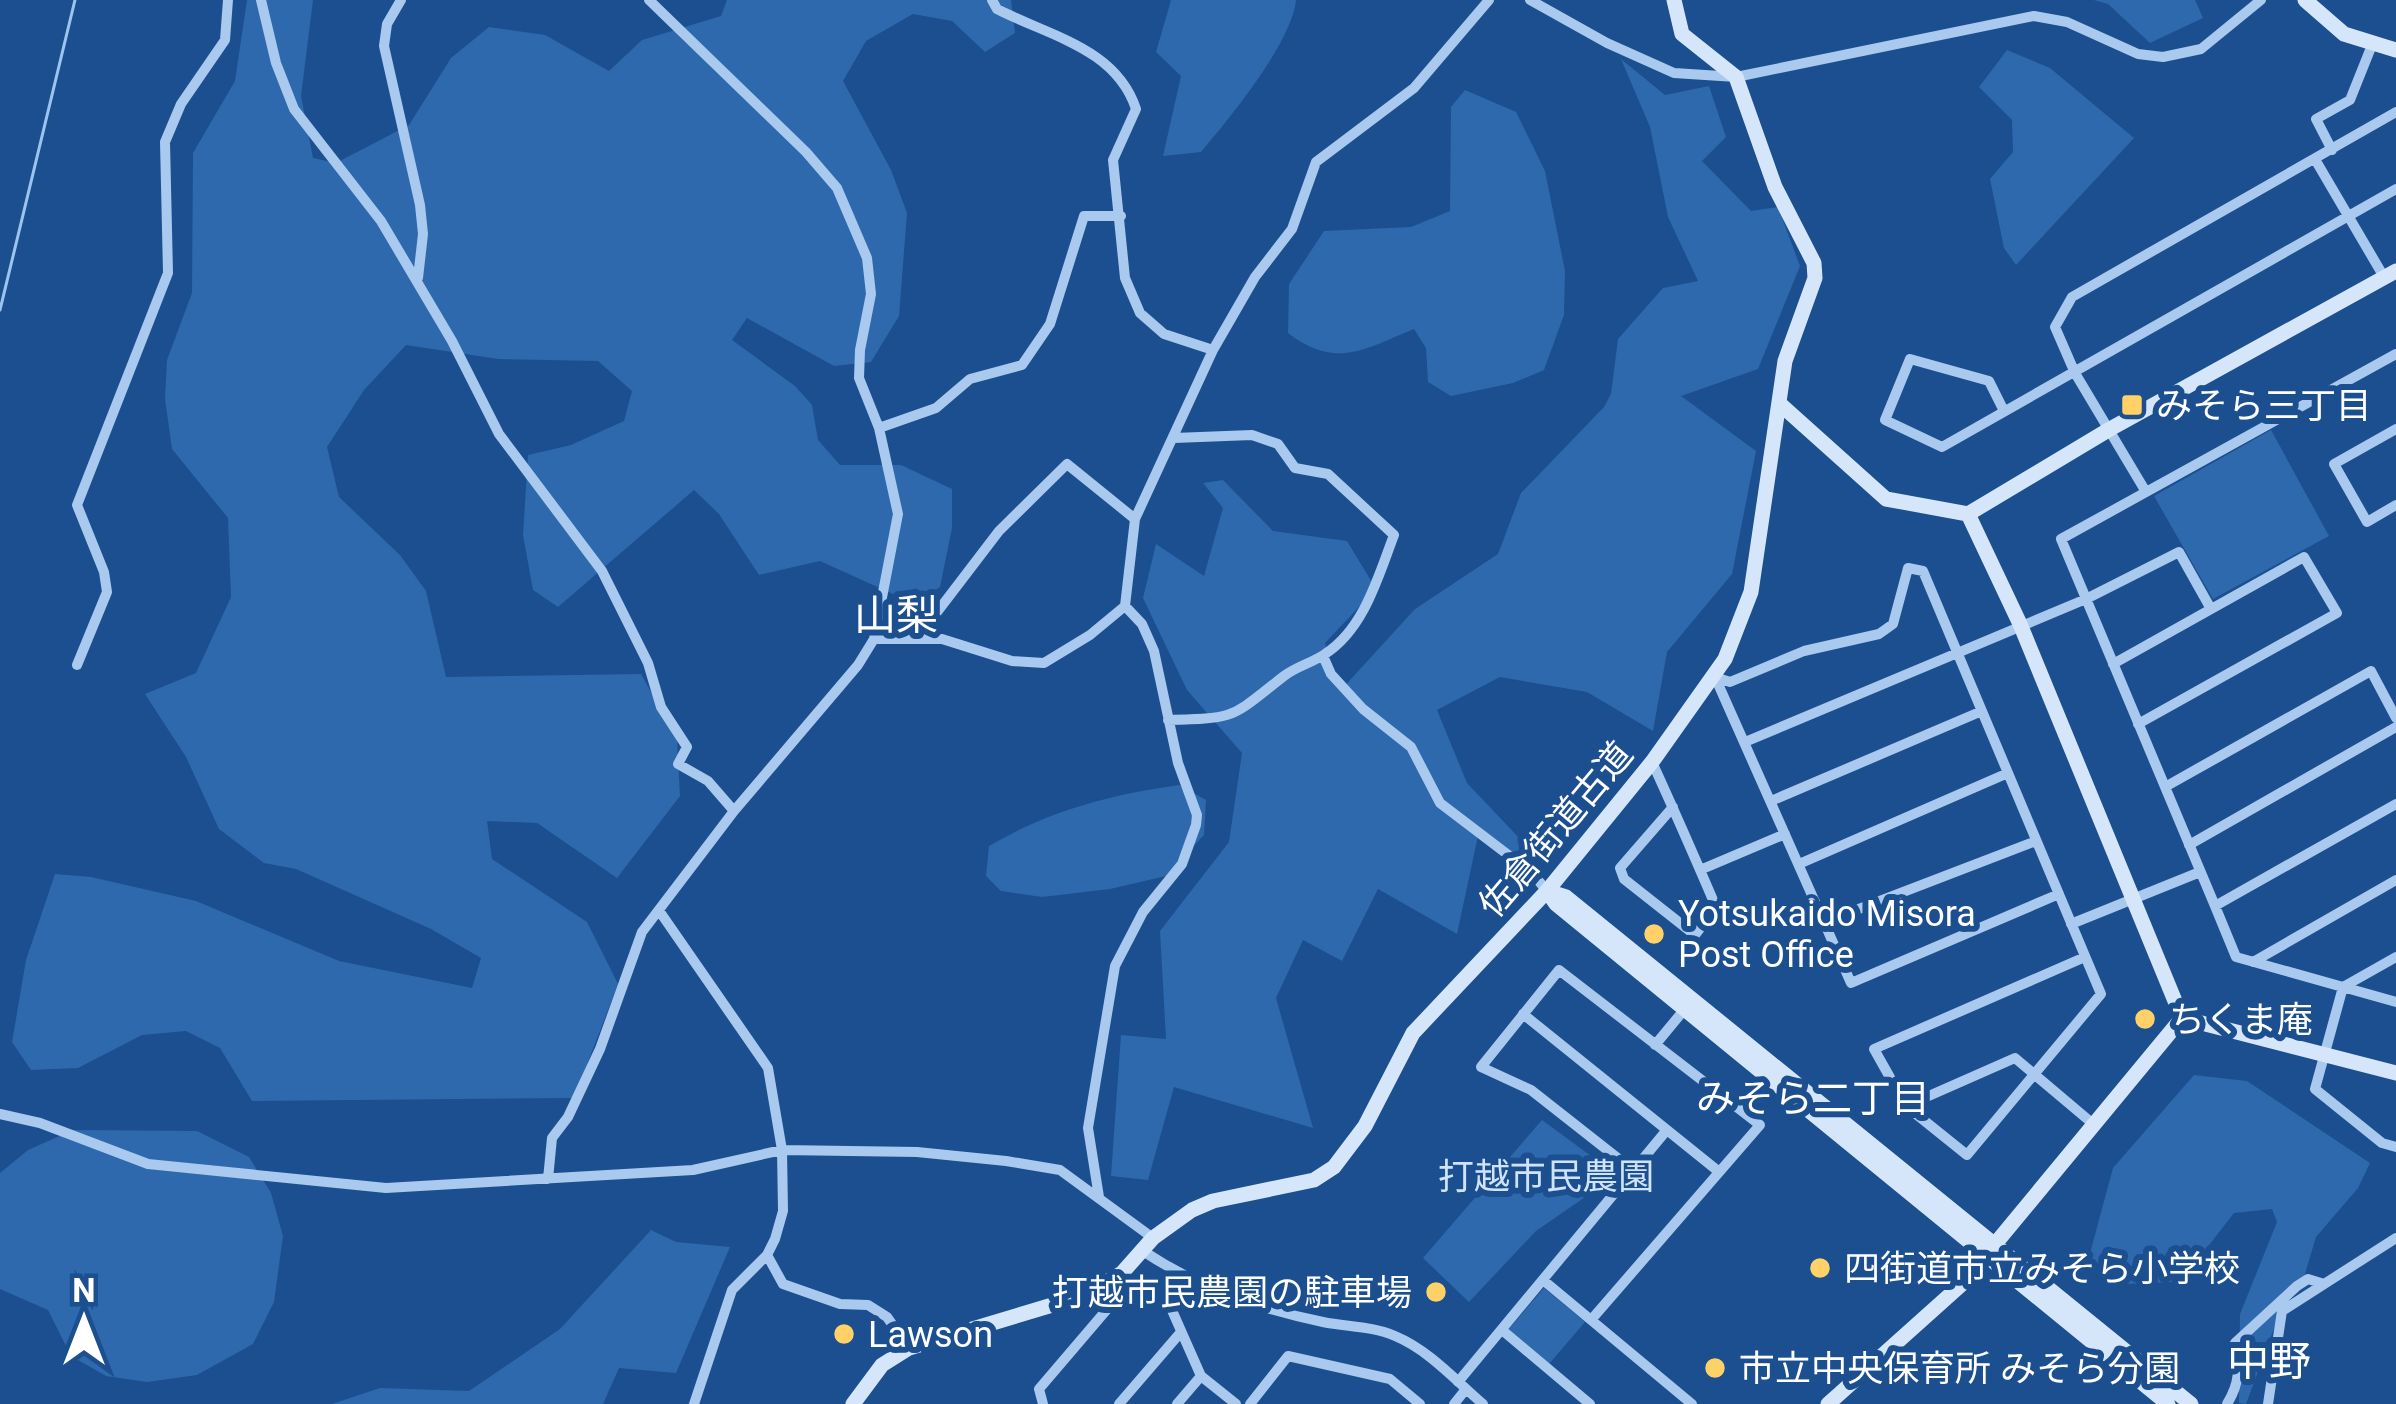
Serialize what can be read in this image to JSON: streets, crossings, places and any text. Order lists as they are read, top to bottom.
{
  "streets": {
    "street": ["佐倉街道古道"]
  },
  "districts": ["山梨", "みそら二丁目", "中野"],
  "parks": ["打越市民農園"],
  "places": {
    "transit": ["みそら三丁目"],
    "other": [
      "Yotsukaido Misora Post Office",
      "ちくま庵",
      "四街道市立みそら小学校",
      "打越市民農園の駐車場",
      "Lawson",
      "市立中央保育所 みそら分園"
    ]
  },
  "north": "top"
}
